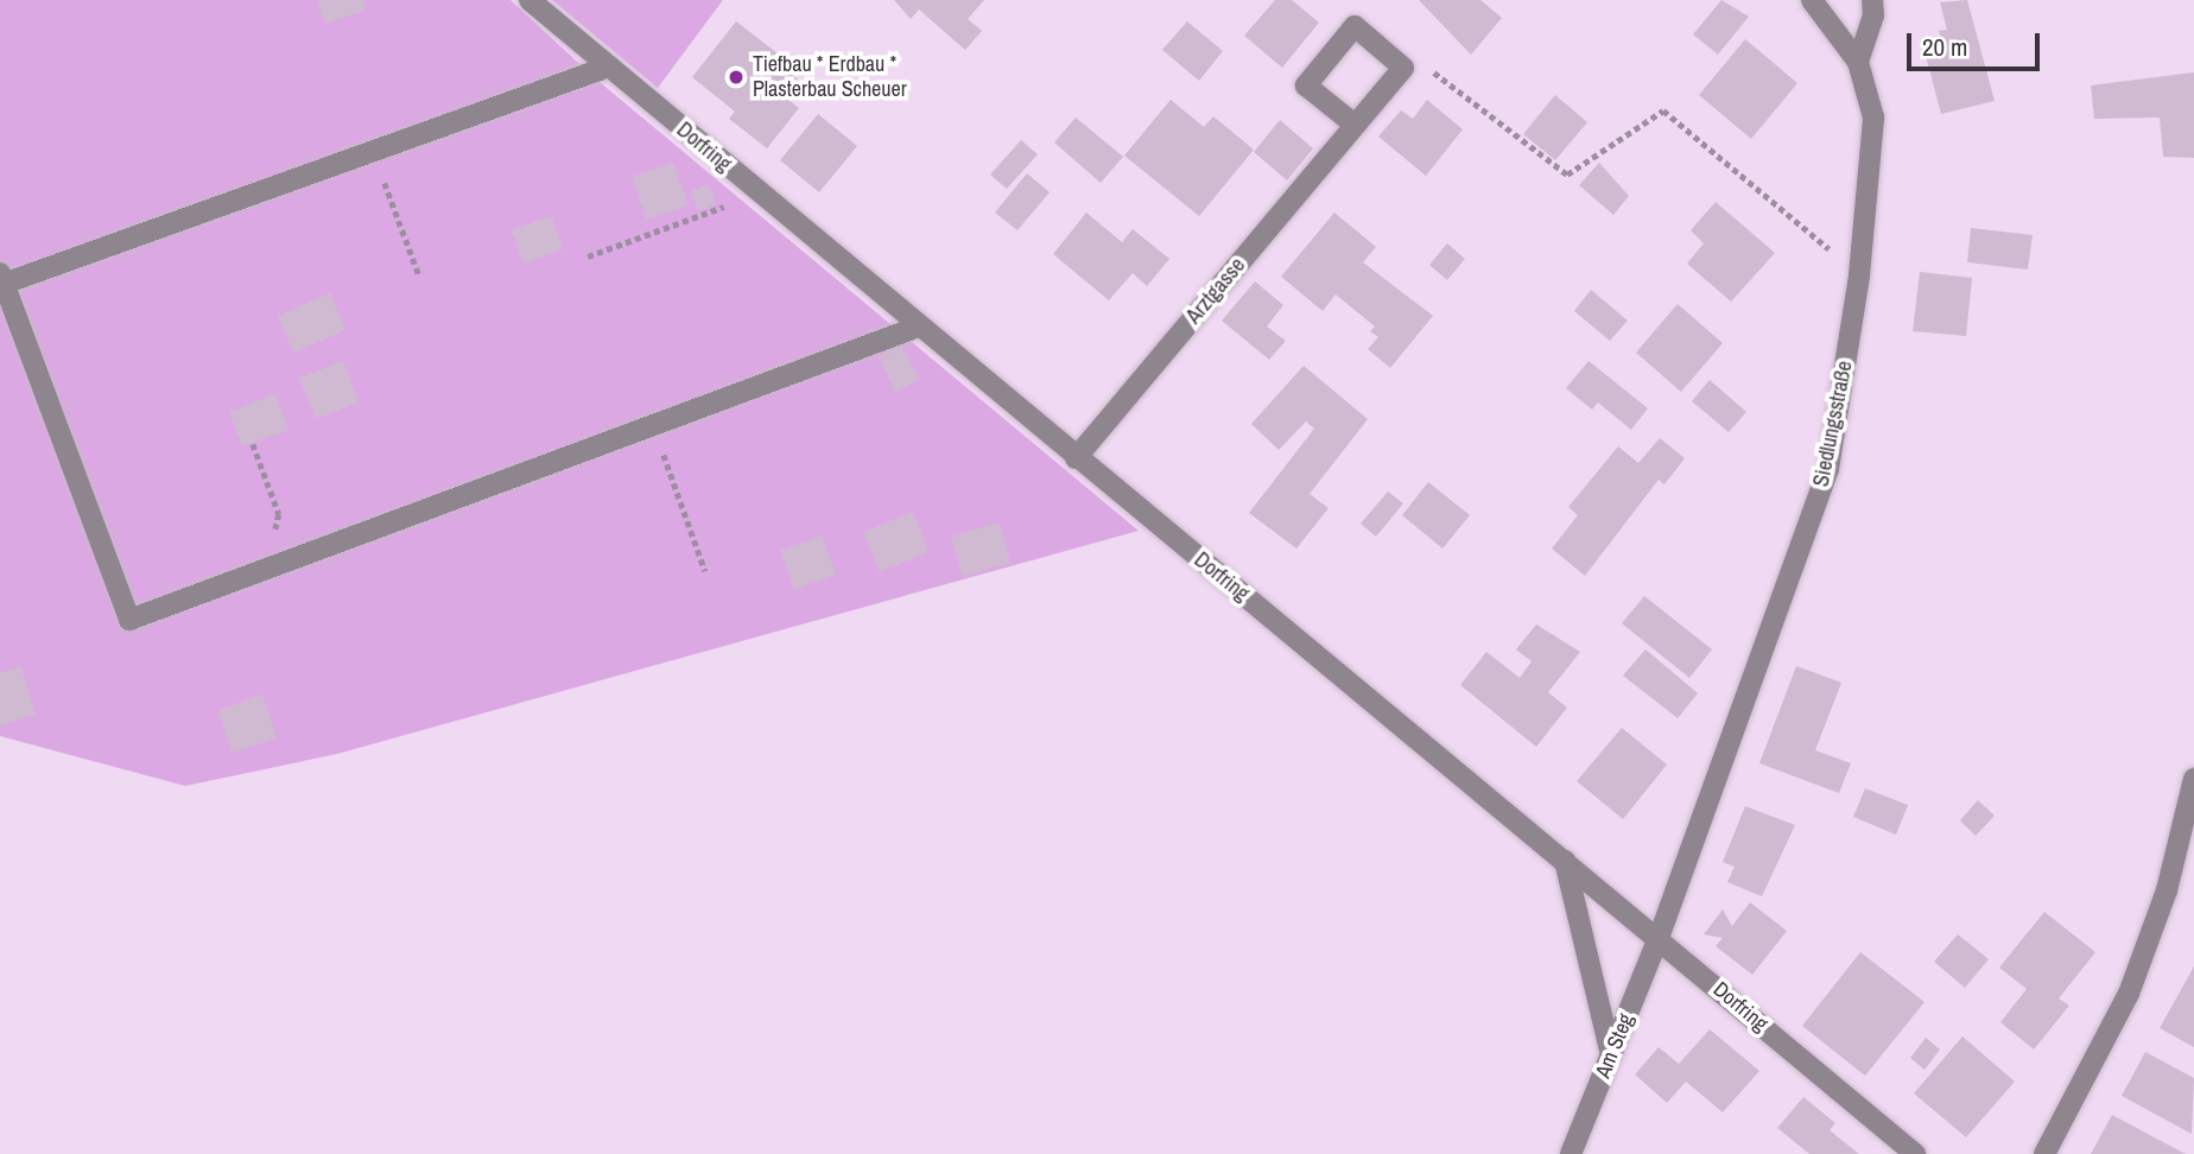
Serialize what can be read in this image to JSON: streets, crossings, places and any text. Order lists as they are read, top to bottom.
{
  "streets": {
    "street": [
      "Dorfring",
      "Arztgasse",
      "Siedlungsstraße",
      "Am Steg"
    ]
  },
  "crossings": [
    ["Dorfring", "Arztgasse"],
    ["Dorfring", "Siedlungsstraße"],
    ["Dorfring", "Am Steg"],
    ["Siedlungsstraße", "Am Steg"]
  ],
  "places": ["Tiefbau * Erdbau * Plasterbau Scheuer"],
  "scale_bar": "20 m"
}
